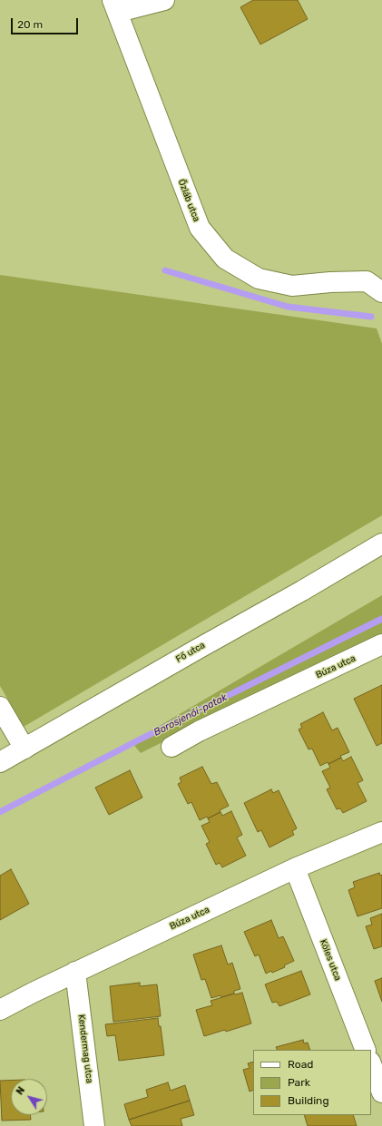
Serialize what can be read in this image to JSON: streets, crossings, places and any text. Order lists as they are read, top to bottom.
{
  "streets": {
    "street": [
      "Őzláb utca",
      "Fő utca",
      "Búza utca",
      "Köles utca",
      "Kendermag utca"
    ]
  },
  "crossings": [
    ["Búza utca", "Köles utca"],
    ["Búza utca", "Kendermag utca"]
  ],
  "water": ["Borosjenői-patak"],
  "legend": ["Road", "Park", "Building"],
  "scale_bar": "20 m",
  "north": "top left"
}
